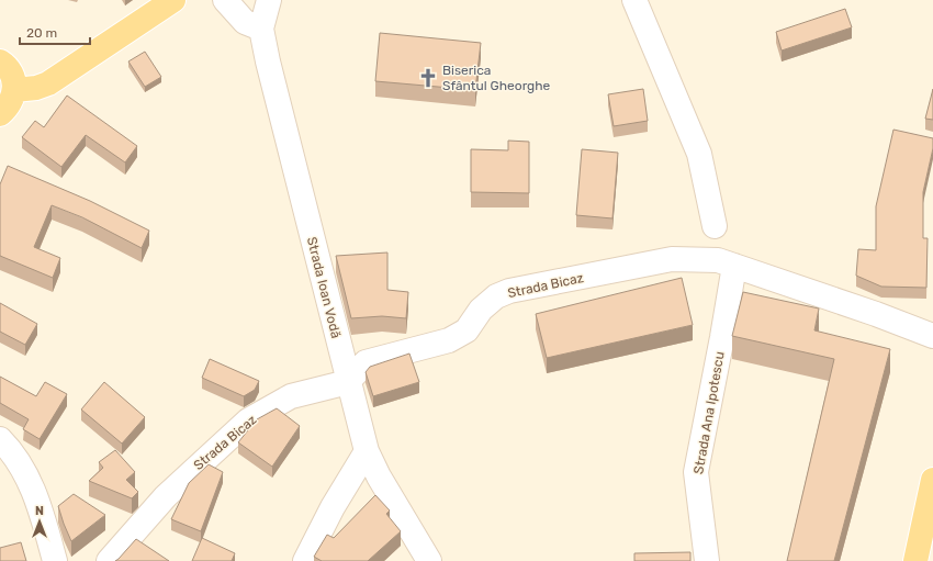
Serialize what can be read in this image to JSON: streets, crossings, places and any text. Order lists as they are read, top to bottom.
{
  "streets": {
    "street": ["Strada Bicaz", "Strada Ioan Vodă", "Strada Ana Ipotescu"]
  },
  "crossings": [
    ["Strada Bicaz", "Strada Ioan Vodă"],
    ["Strada Bicaz", "Strada Ana Ipotescu"]
  ],
  "places": {
    "church": ["Biserica Sfântul Gheorghe"]
  },
  "scale_bar": "20 m",
  "north": "top"
}
